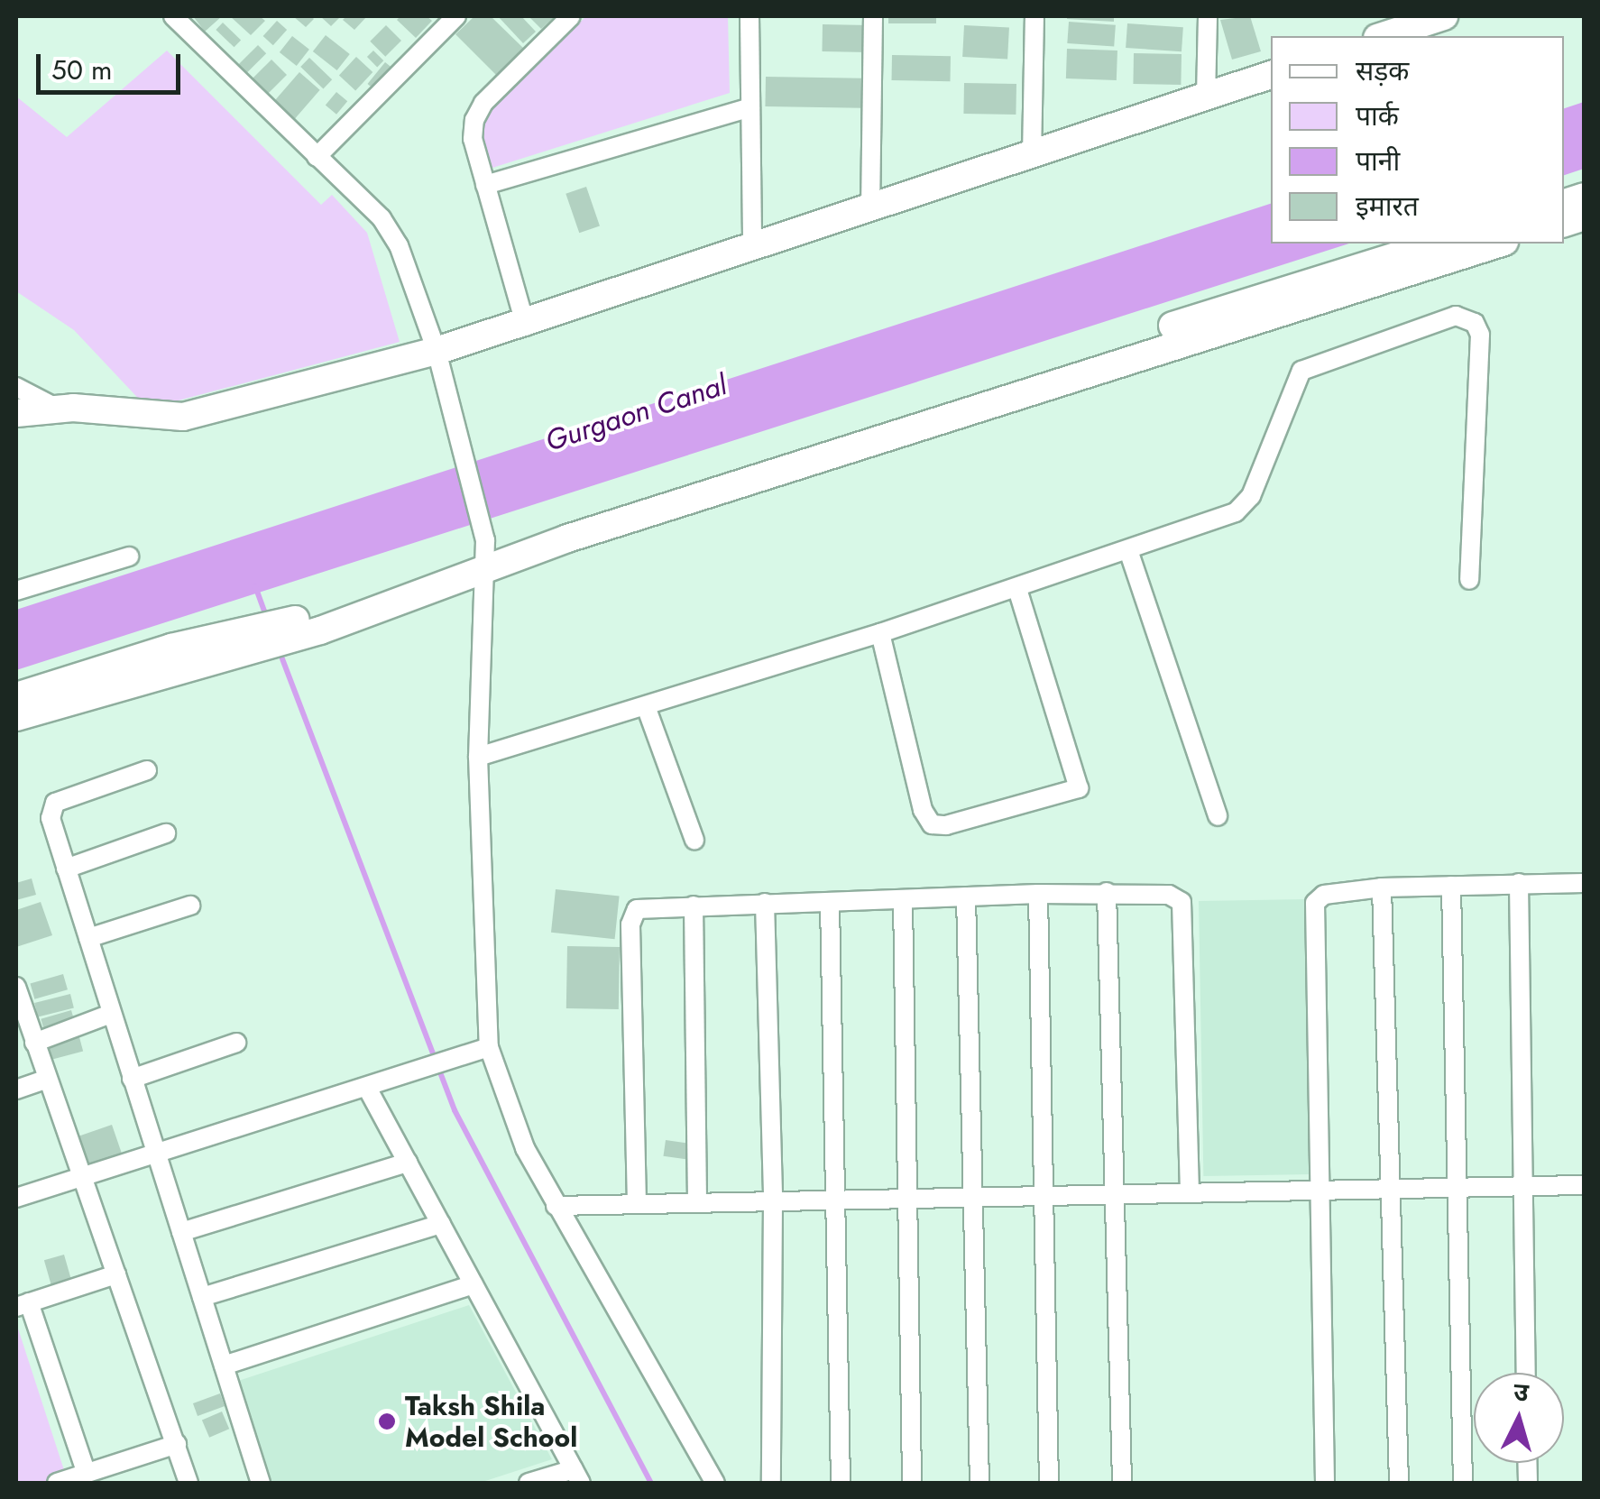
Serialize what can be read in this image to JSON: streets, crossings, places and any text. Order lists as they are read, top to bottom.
{
  "water": ["Gurgaon Canal"],
  "places": ["Taksh Shila Model School"],
  "legend": [
    "सड़क",
    "पार्क",
    "पानी",
    "इमारत"
  ],
  "scale_bar": "50 m",
  "north": "top"
}
